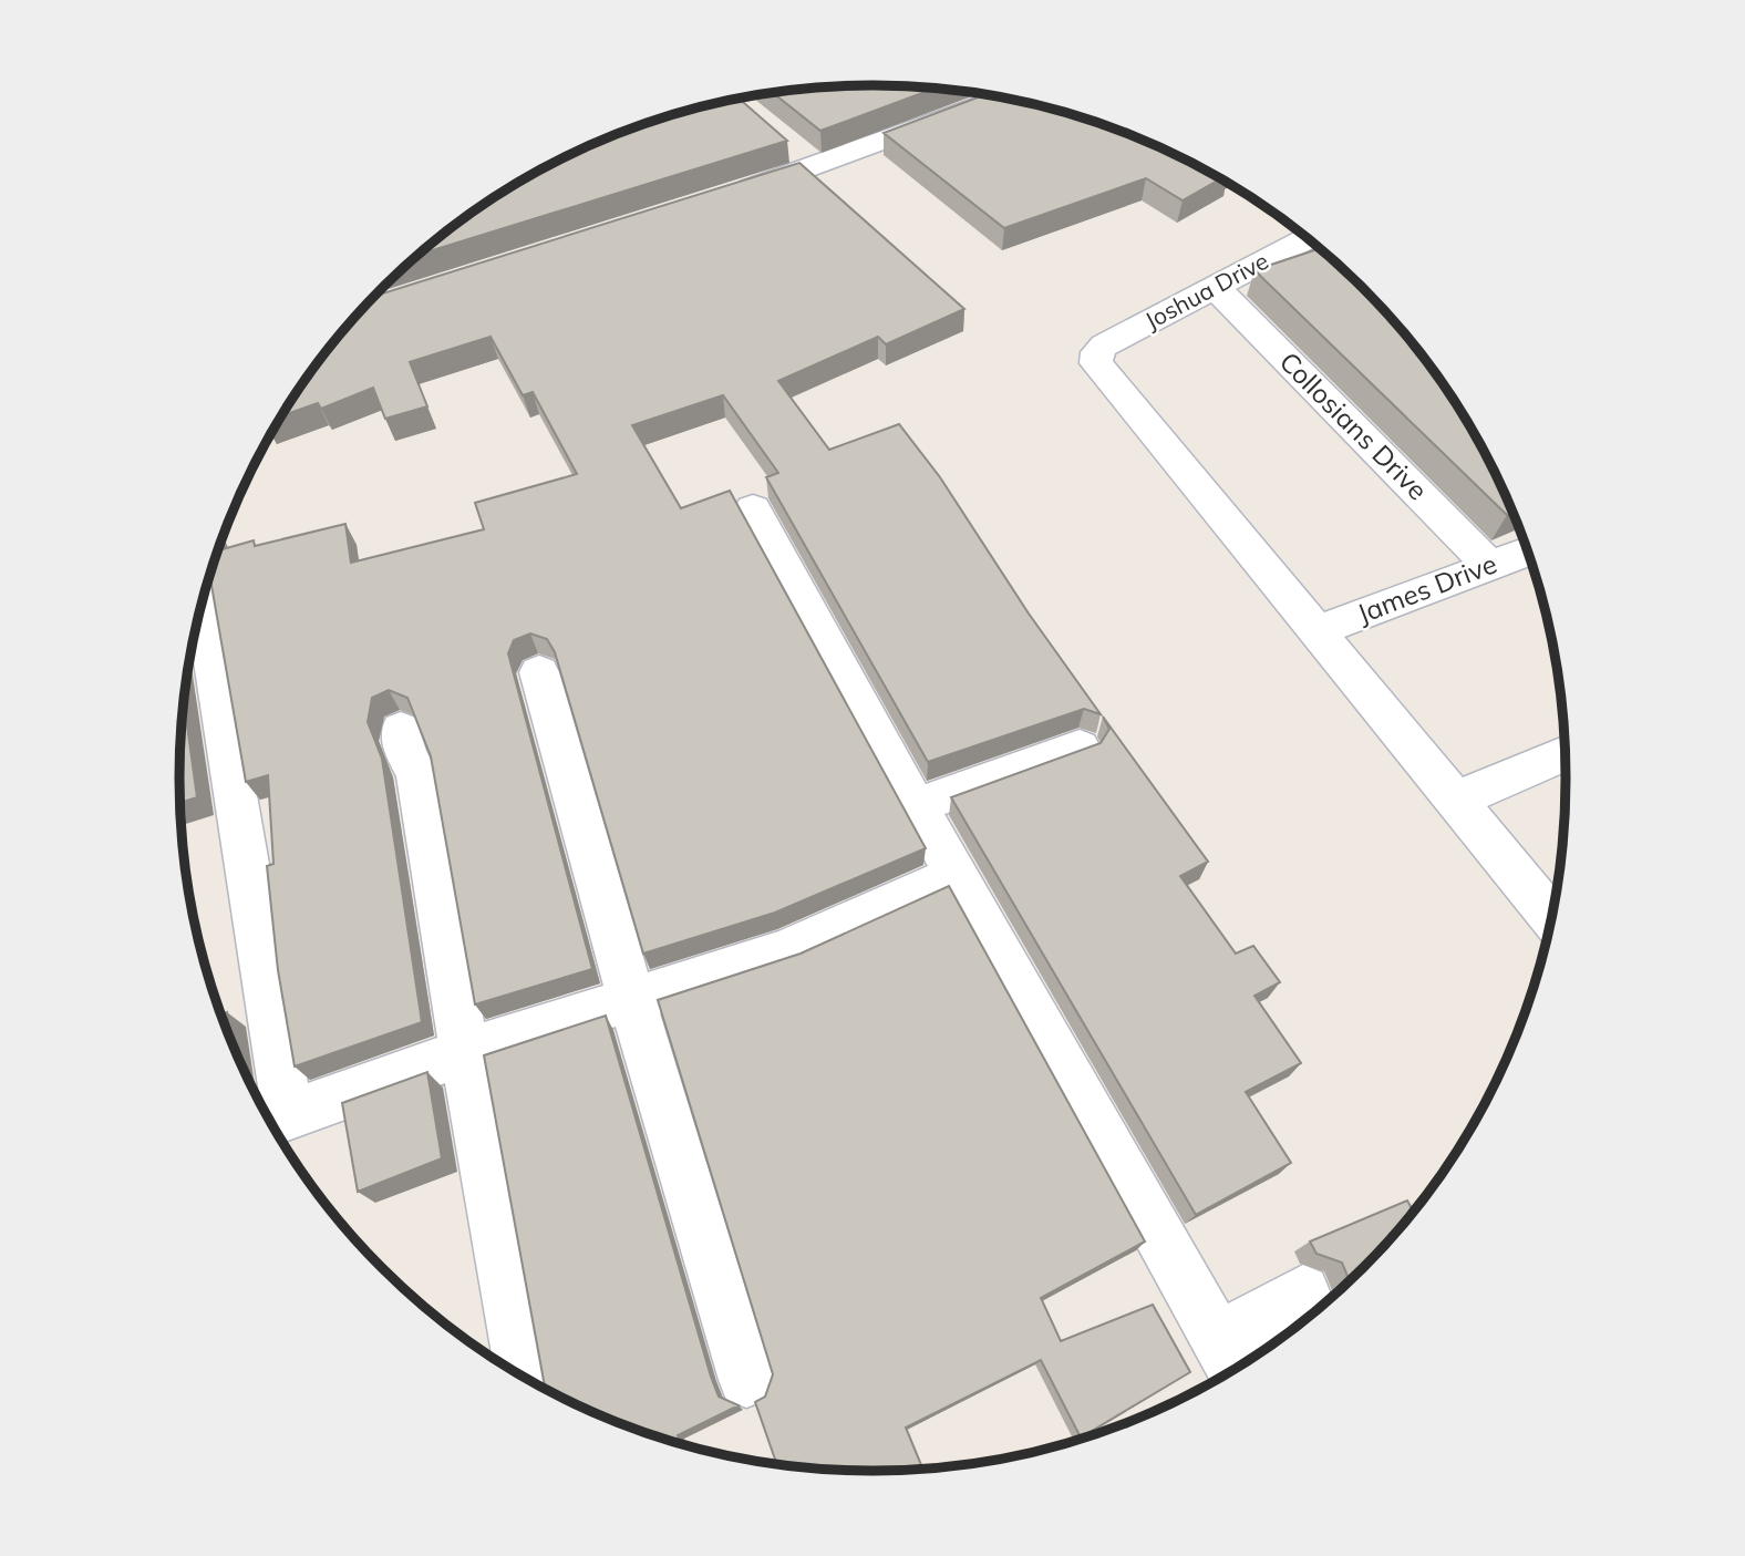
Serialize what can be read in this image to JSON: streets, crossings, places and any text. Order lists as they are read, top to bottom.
{
  "streets": {
    "street": ["Joshua Drive", "Collosians Drive", "James Drive"]
  },
  "crossings": [
    ["Joshua Drive", "Collosians Drive"],
    ["Joshua Drive", "James Drive"],
    ["Collosians Drive", "James Drive"]
  ]
}
